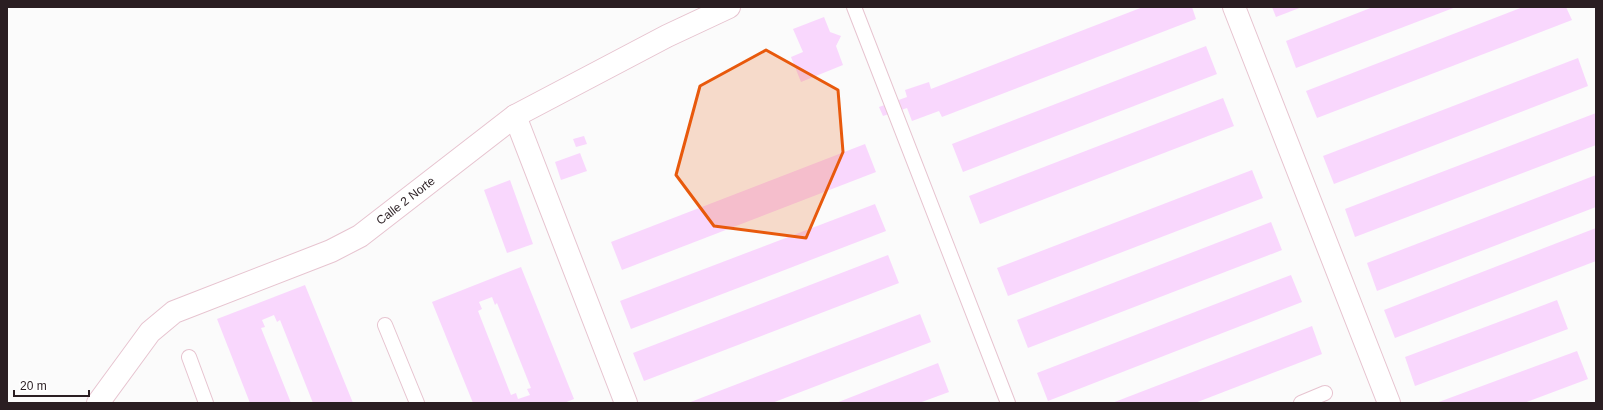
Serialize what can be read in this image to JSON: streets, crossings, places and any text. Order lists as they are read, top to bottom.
{
  "streets": {
    "street": ["Calle 2 Norte"]
  },
  "scale_bar": "20 m"
}
